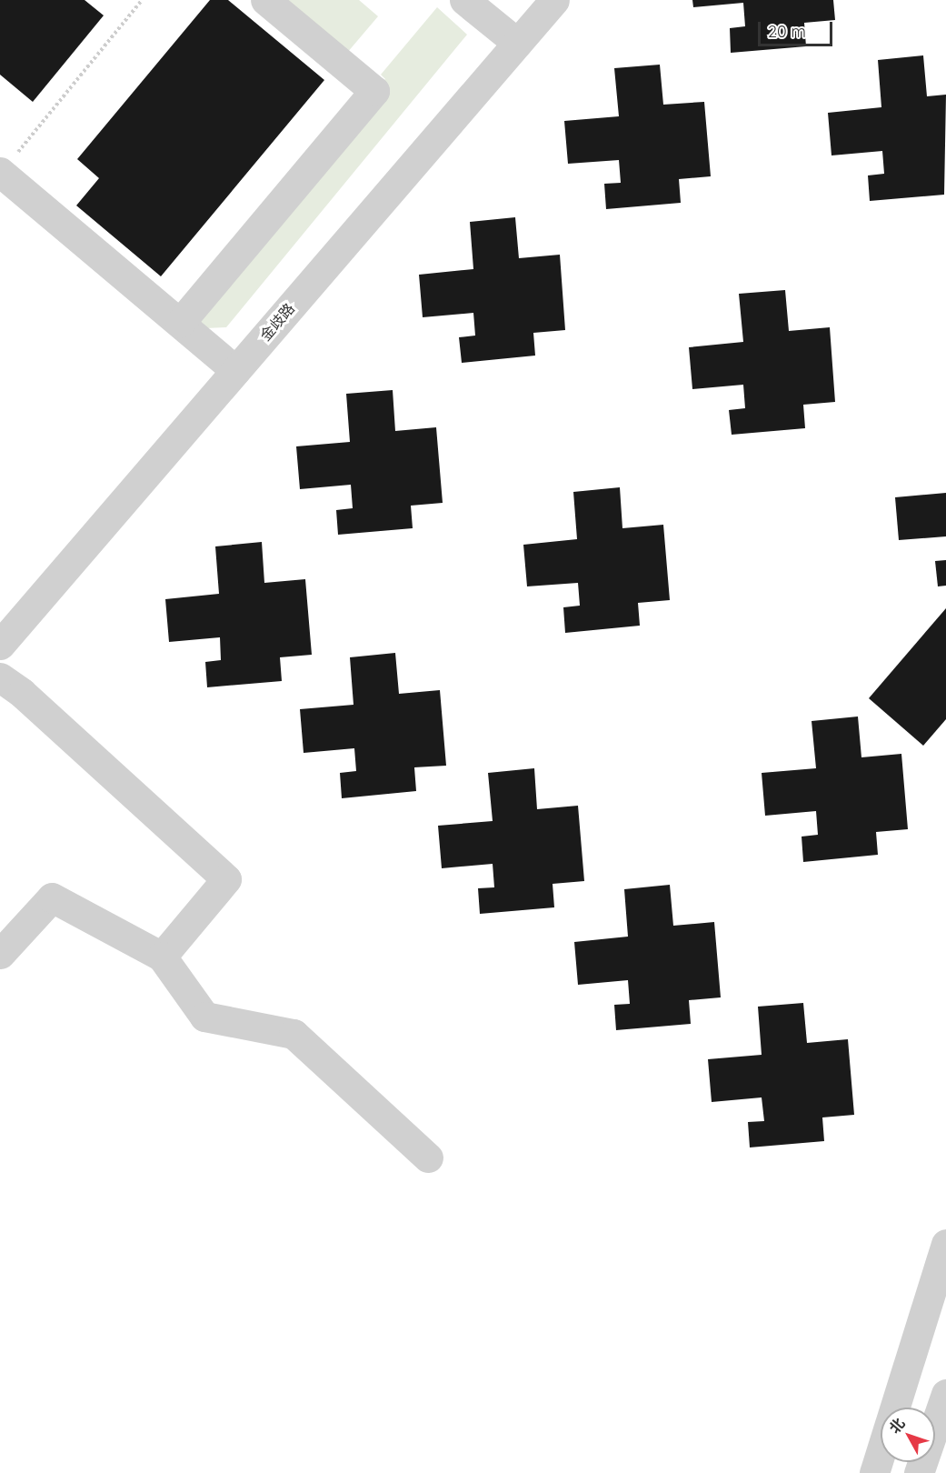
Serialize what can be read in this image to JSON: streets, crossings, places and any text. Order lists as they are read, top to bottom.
{
  "streets": {
    "street": ["金歧路"]
  },
  "scale_bar": "20 m",
  "north": "top left"
}
